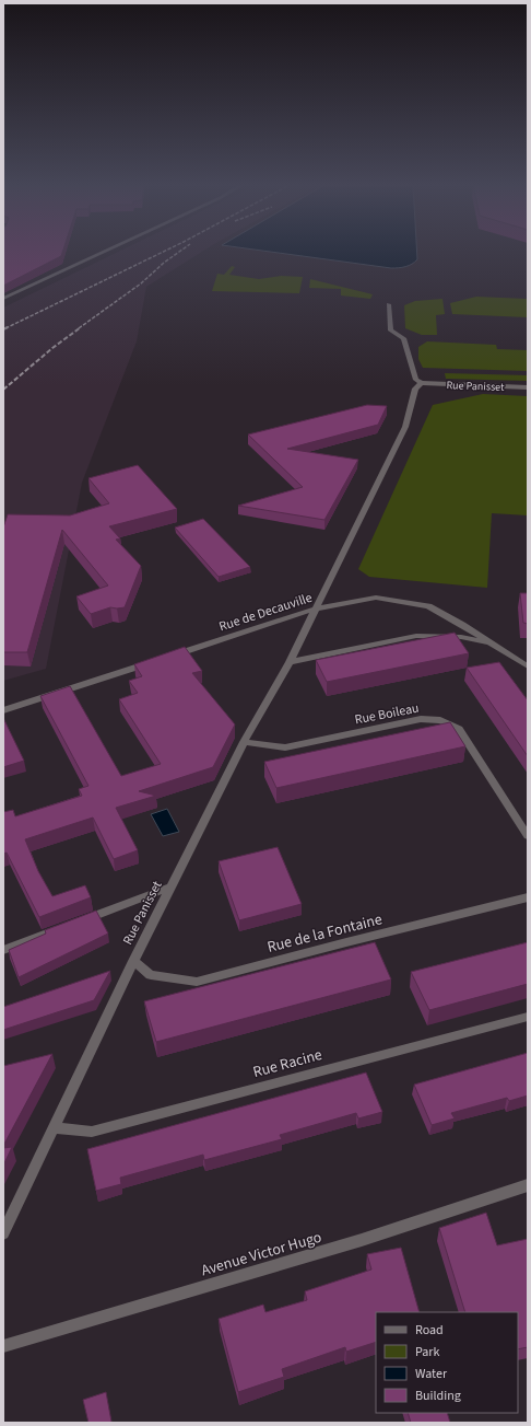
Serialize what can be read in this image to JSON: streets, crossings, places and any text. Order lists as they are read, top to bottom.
{
  "streets": {
    "street": [
      "Rue Panisset",
      "Rue de Decauville",
      "Rue Boileau",
      "Rue de la Fontaine",
      "Rue Racine",
      "Avenue Victor Hugo"
    ]
  },
  "crossings": [
    ["Rue Panisset", "Rue de Decauville"],
    ["Rue Panisset", "Rue Boileau"],
    ["Rue Panisset", "Rue de la Fontaine"],
    ["Rue Panisset", "Rue Racine"]
  ],
  "legend": [
    "Road",
    "Park",
    "Water",
    "Building"
  ]
}
